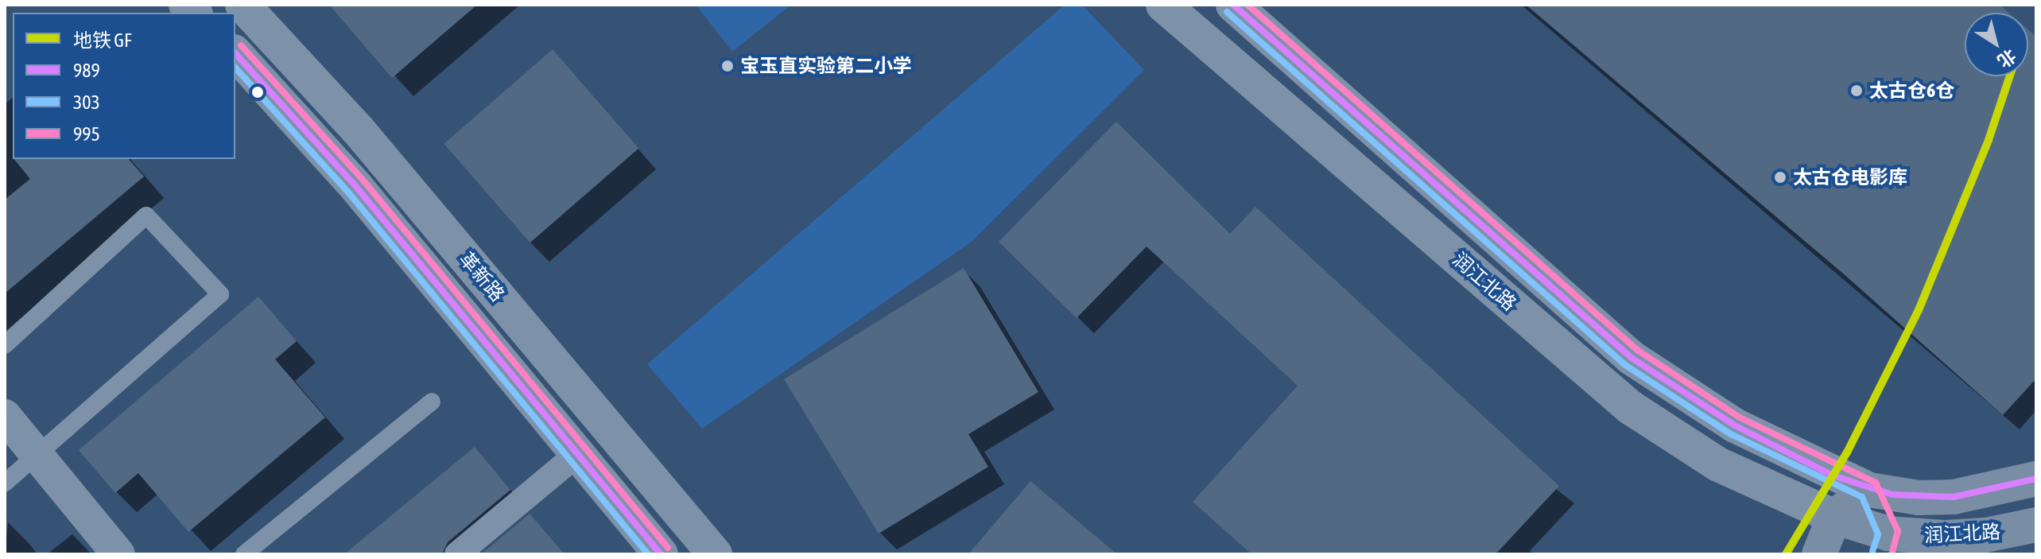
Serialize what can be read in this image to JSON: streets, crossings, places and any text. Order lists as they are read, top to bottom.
{
  "streets": {
    "main road": ["润江北路"],
    "street": ["革新路"]
  },
  "places": ["宝玉直实验第二小学", "太古仓6仓", "太古仓电影库"],
  "lines": [
    "transit line 989",
    "transit line 995",
    "transit line 303",
    "metro line GF"
  ],
  "legend": [
    "地铁 GF",
    "989",
    "303",
    "995"
  ],
  "north": "bottom right"
}
